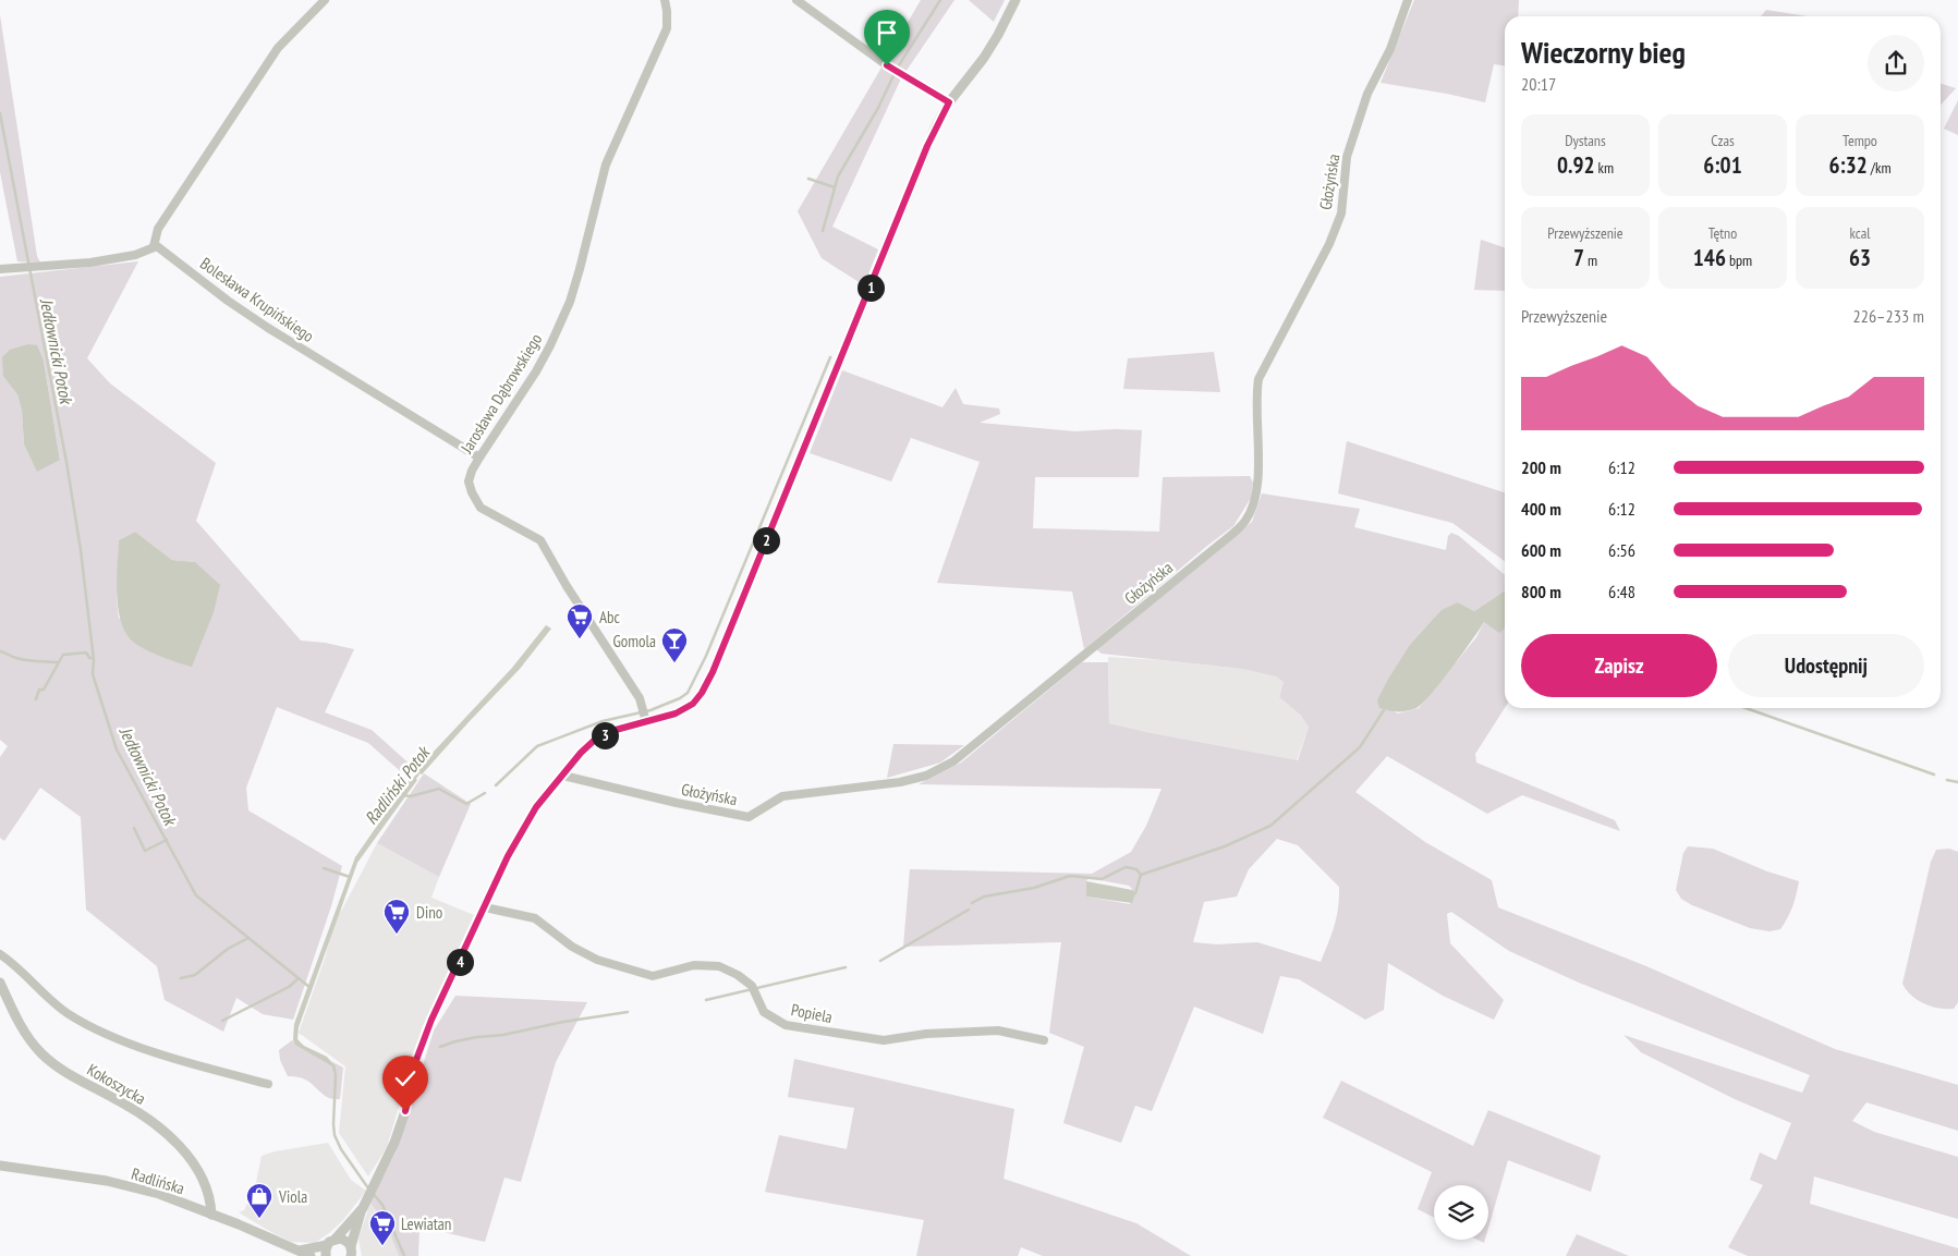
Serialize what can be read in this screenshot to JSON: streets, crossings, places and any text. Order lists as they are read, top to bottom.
{
  "streets": {
    "street": [
      "Głożyńska",
      "Bolesława Krupińskiego",
      "Jarosława Dąbrowskiego",
      "Popiela",
      "Kokoszycka",
      "Radlińska"
    ]
  },
  "crossings": [
    ["Bolesława Krupińskiego", "Jarosława Dąbrowskiego"],
    ["Kokoszycka", "Radlińska"]
  ],
  "water": ["Jedłownicki Potok", "Radliński Potok"],
  "places": {
    "supermarket": ["Abc", "Dino", "Lewiatan"],
    "bar": ["Gomola"],
    "shop": ["Viola"]
  },
  "page": {
    "heading": ["Wieczorny bieg", "20:17"],
    "stats": [
      ["Dystans", "0.92 km"],
      ["Czas", "6:01"],
      ["Tempo", "6:32 /km"],
      ["Przewyższenie", "7 m"],
      ["Tętno", "146 bpm"],
      ["kcal", "63"]
    ],
    "pins": [
      "1",
      "2",
      "3",
      "4"
    ],
    "chart": ["Przewyższenie", "226–233 m"],
    "list": [
      {
        "name": "200 m",
        "note": "6:12"
      },
      {
        "name": "400 m",
        "note": "6:12"
      },
      {
        "name": "600 m",
        "note": "6:56"
      },
      {
        "name": "800 m",
        "note": "6:48"
      }
    ],
    "buttons": ["Zapisz", "Udostępnij"]
  }
}
